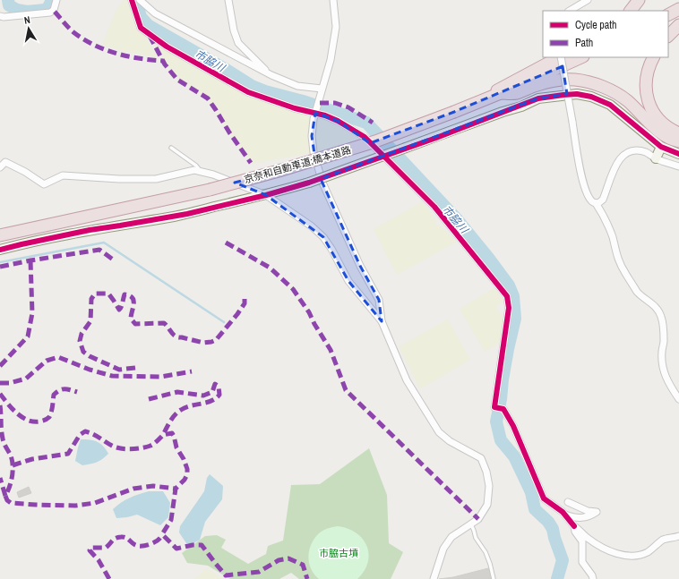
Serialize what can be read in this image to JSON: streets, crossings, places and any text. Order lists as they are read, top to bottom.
{
  "streets": {
    "highway": ["京奈和自動車道;橋本道路"]
  },
  "water": ["市脇川"],
  "parks": ["市脇古墳"],
  "legend": ["Cycle path", "Path"],
  "north": "top"
}
